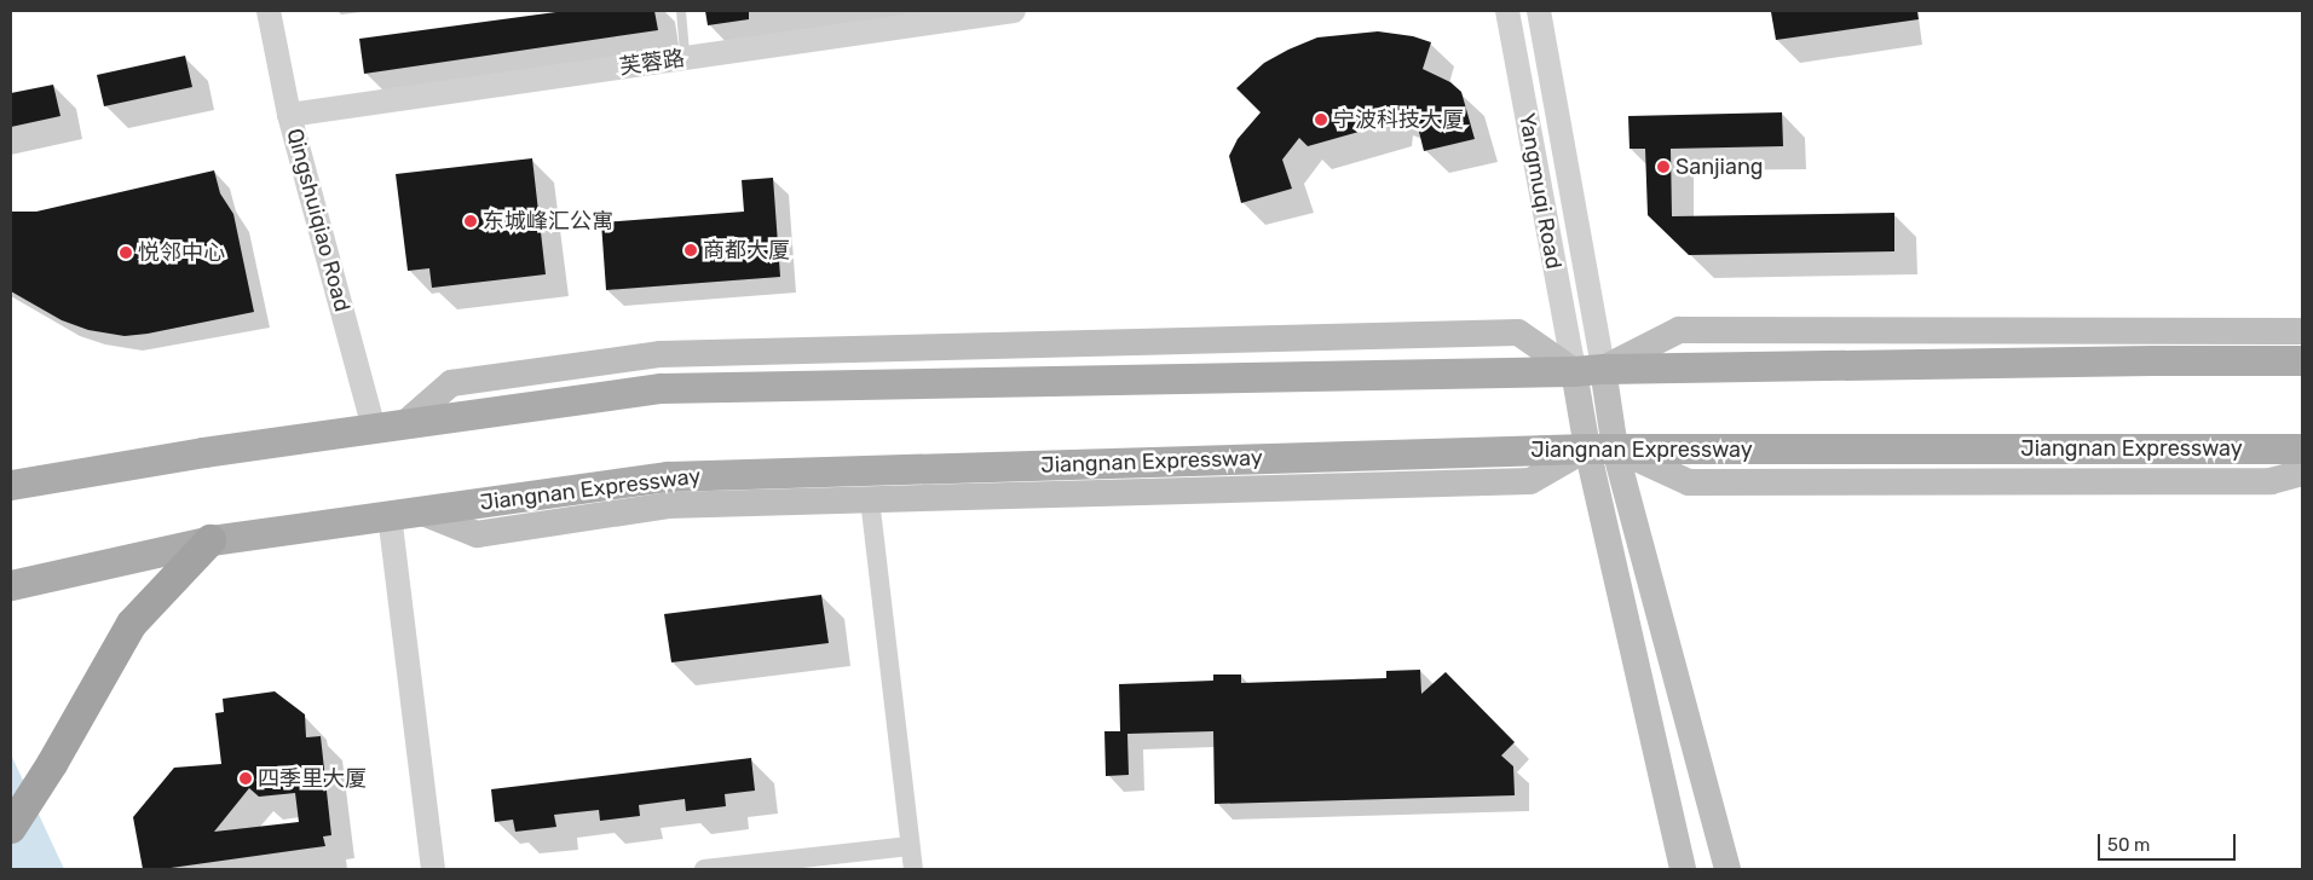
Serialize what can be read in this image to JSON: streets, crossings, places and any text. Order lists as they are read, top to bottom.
{
  "streets": {
    "main road": ["Jiangnan Expressway"],
    "street": ["芙蓉路", "Yangmuqi Road", "Qingshuiqiao Road"]
  },
  "crossings": [
    ["芙蓉路", "Qingshuiqiao Road"]
  ],
  "places": [
    "宁波科技大厦",
    "Sanjiang",
    "东城峰汇公寓",
    "商都大厦",
    "悦邻中心",
    "四季里大厦"
  ],
  "scale_bar": "50 m"
}
